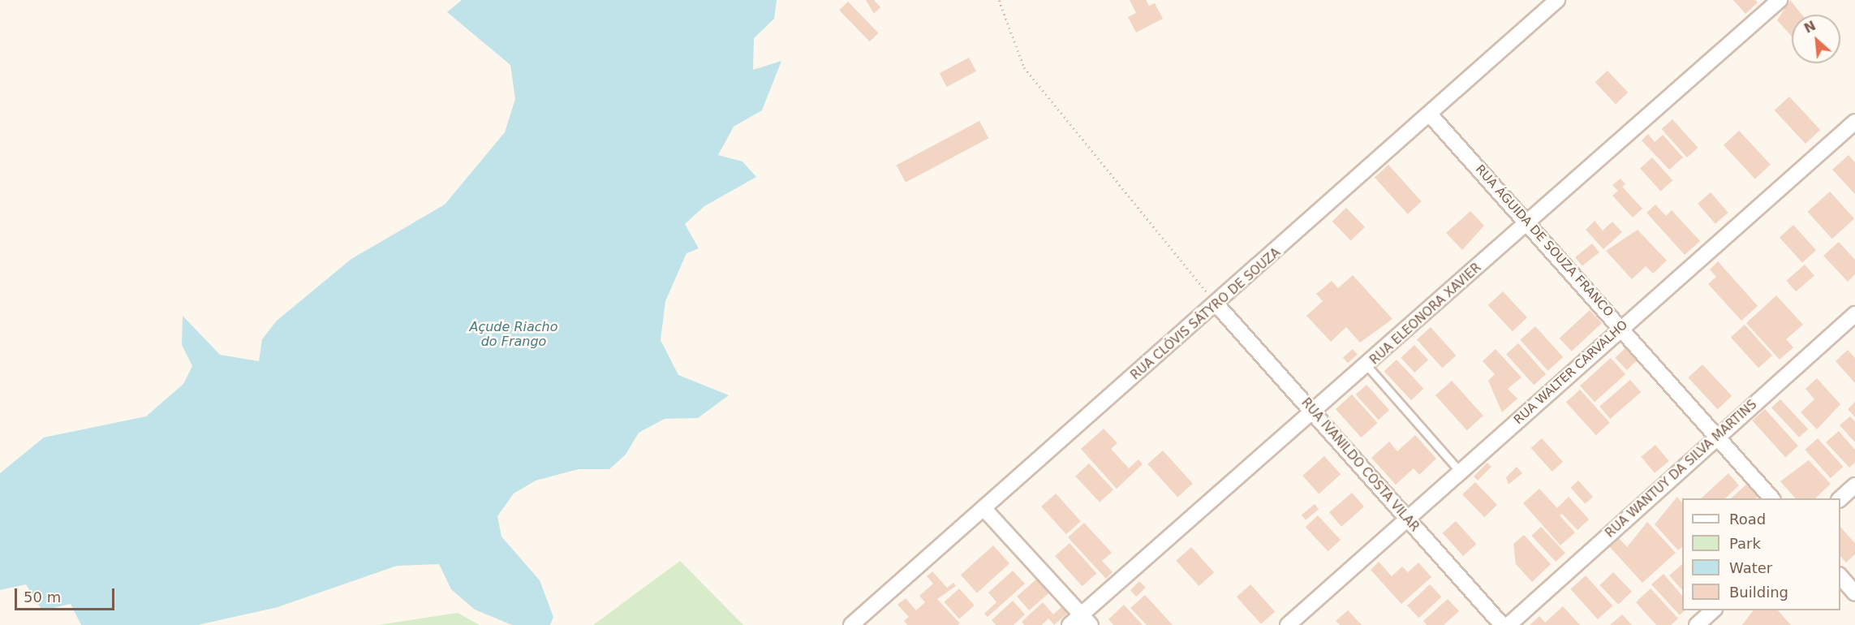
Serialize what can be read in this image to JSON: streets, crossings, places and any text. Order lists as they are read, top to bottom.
{
  "streets": {
    "street": [
      "RUA ÁGUIDA DE SOUZA FRANCO",
      "RUA CLÓVIS SÁTYRO DE SOUZA",
      "RUA ELEONORA XAVIER",
      "RUA WALTER CARVALHO",
      "RUA IVANILDO COSTA VILAR",
      "RUA WANTUY DA SILVA MARTINS"
    ]
  },
  "crossings": [
    ["RUA ÁGUIDA DE SOUZA FRANCO", "RUA CLÓVIS SÁTYRO DE SOUZA"],
    ["RUA ÁGUIDA DE SOUZA FRANCO", "RUA ELEONORA XAVIER"],
    ["RUA ÁGUIDA DE SOUZA FRANCO", "RUA WALTER CARVALHO"],
    ["RUA ÁGUIDA DE SOUZA FRANCO", "RUA WANTUY DA SILVA MARTINS"],
    ["RUA CLÓVIS SÁTYRO DE SOUZA", "RUA IVANILDO COSTA VILAR"],
    ["RUA ELEONORA XAVIER", "RUA IVANILDO COSTA VILAR"],
    ["RUA WALTER CARVALHO", "RUA IVANILDO COSTA VILAR"]
  ],
  "water": ["Açude Riacho do Frango"],
  "legend": [
    "Road",
    "Park",
    "Water",
    "Building"
  ],
  "scale_bar": "50 m",
  "north": "top left"
}
